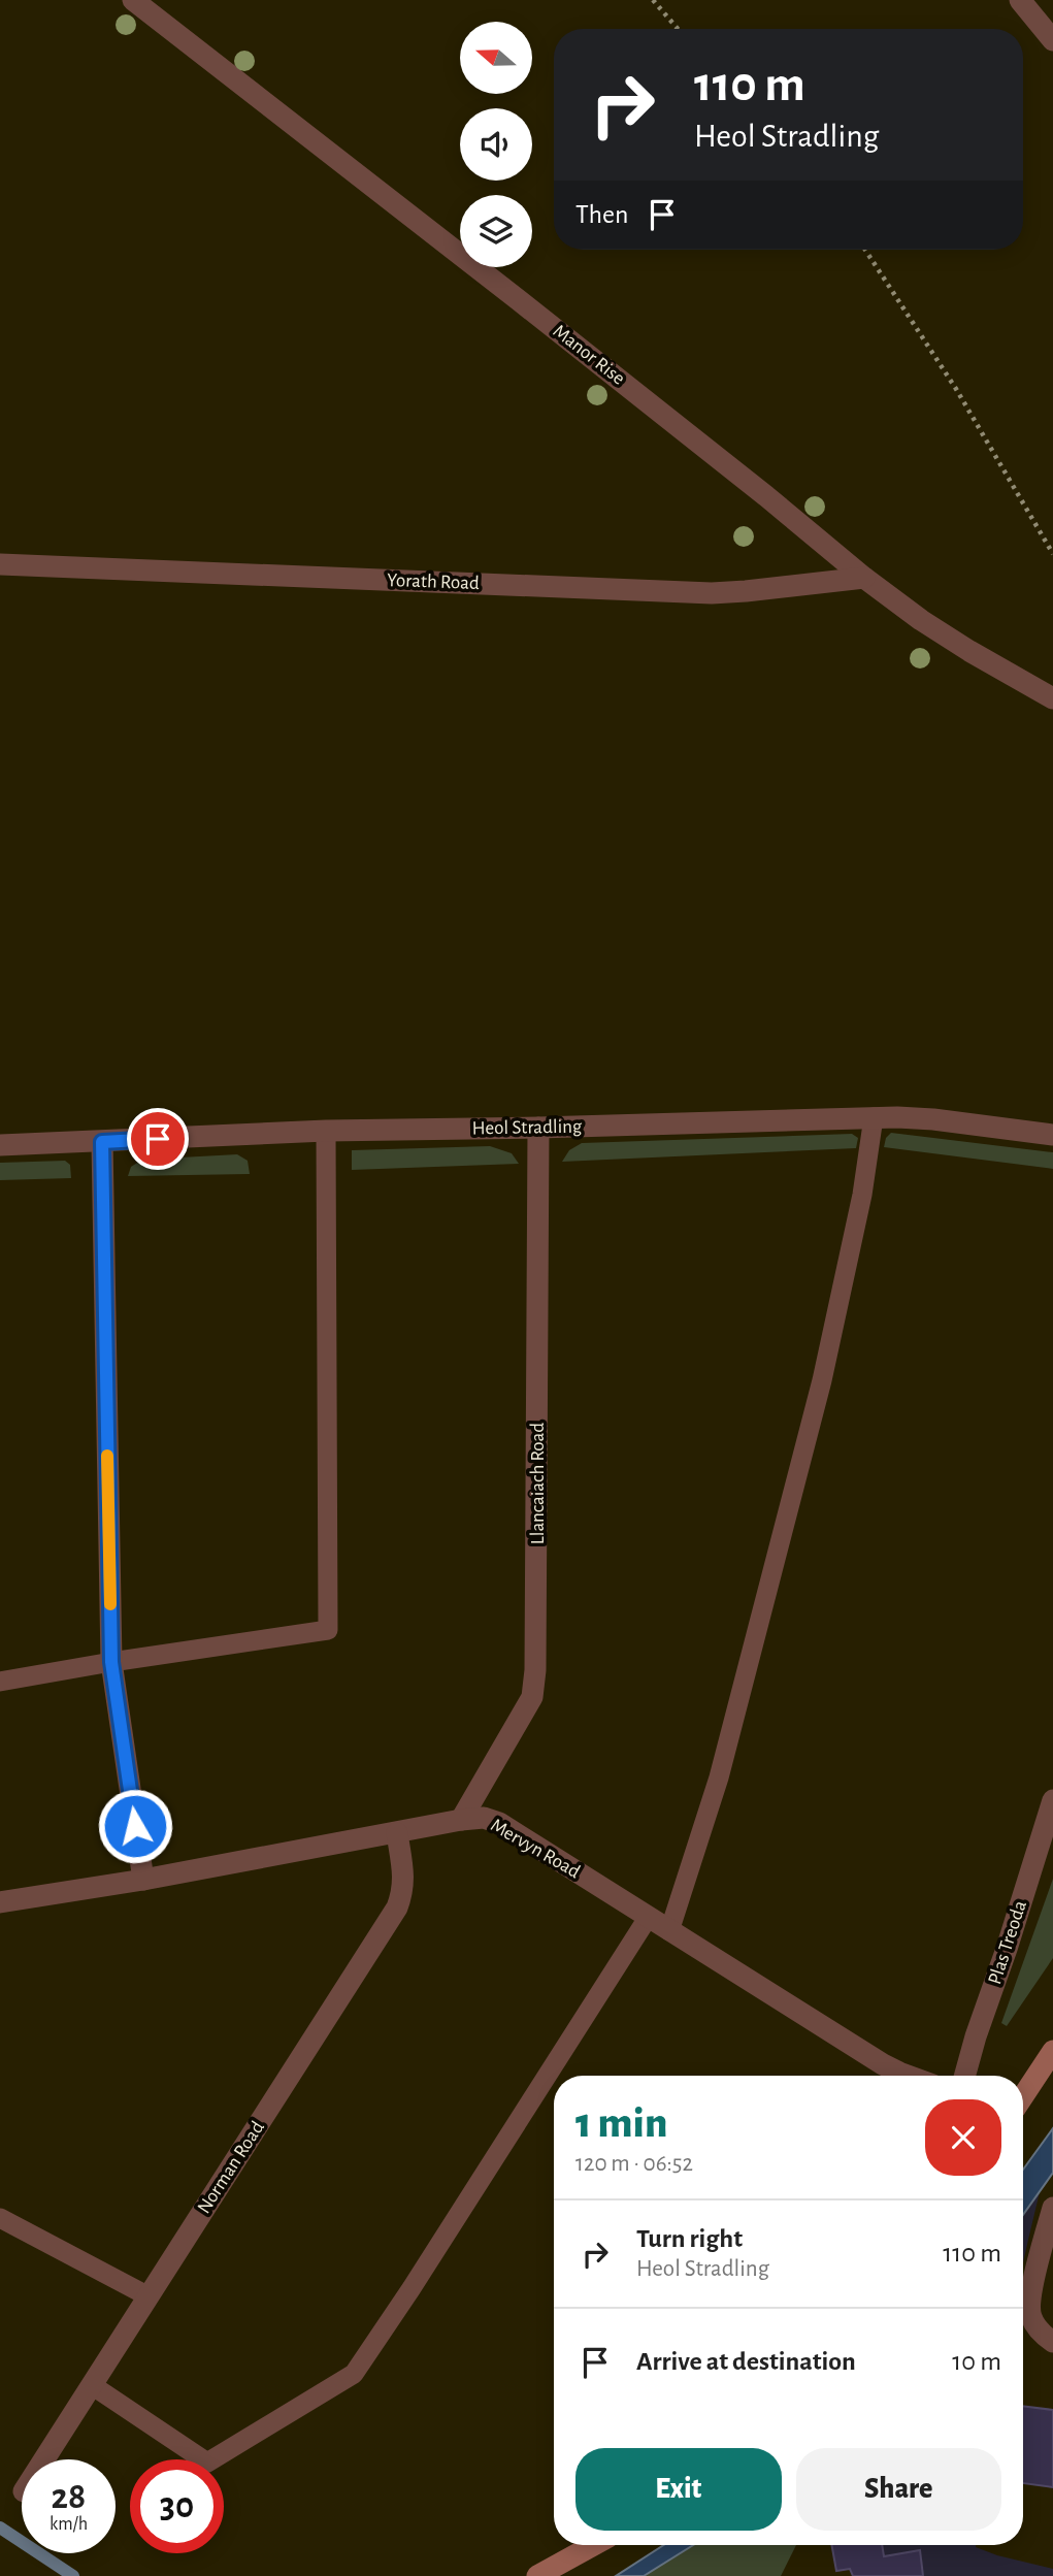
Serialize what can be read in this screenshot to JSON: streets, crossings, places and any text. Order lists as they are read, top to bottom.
{
  "streets": {
    "street": [
      "Manor Rise",
      "Yorath Road",
      "Heol Stradling",
      "Llancaiach Road",
      "Mervyn Road",
      "Plas Treoda",
      "Norman Road"
    ]
  },
  "crossings": [
    ["Manor Rise", "Yorath Road"],
    ["Heol Stradling", "Llancaiach Road"],
    ["Llancaiach Road", "Mervyn Road"],
    ["Mervyn Road", "Norman Road"]
  ],
  "north": "left",
  "page": {
    "turn": ["110 m", "Heol Stradling"],
    "then": "Then",
    "heading": ["1 min", "120 m · 06:52"],
    "list": [
      {
        "name": "Turn right",
        "note": "Heol Stradling",
        "value": "110 m"
      },
      {
        "name": "Arrive at destination",
        "value": "10 m"
      }
    ],
    "buttons": ["Exit", "Share"],
    "speed": "28 km/h",
    "limit": "30"
  }
}
